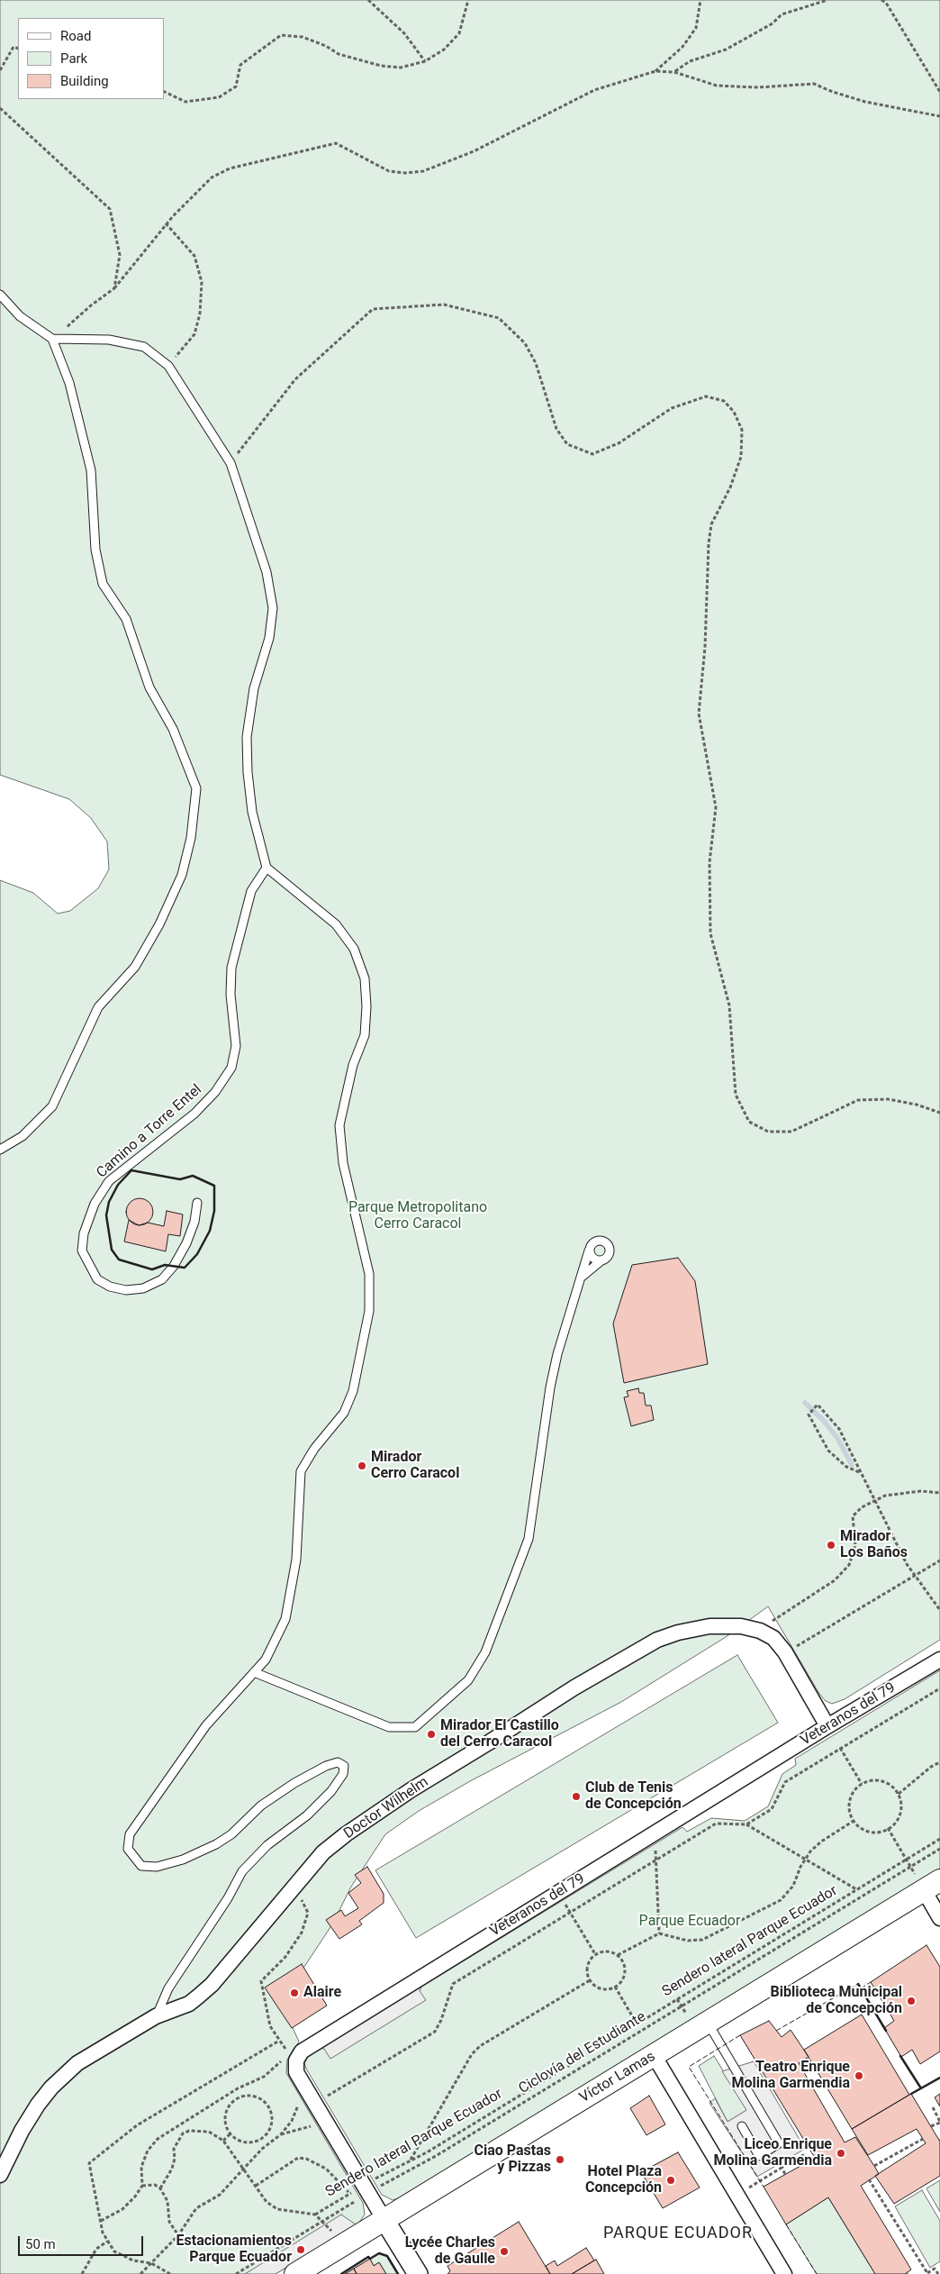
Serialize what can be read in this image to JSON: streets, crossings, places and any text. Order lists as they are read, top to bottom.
{
  "streets": {
    "main road": ["Víctor Lamas"],
    "street": ["Veteranos del 79", "Doctor Wilhelm"],
    "lane": ["Camino a Torre Entel"],
    "path": ["Sendero lateral Parque Ecuador", "Ciclovía del Estudiante"]
  },
  "crossings": [
    ["Veteranos del 79", "Doctor Wilhelm"],
    ["Veteranos del 79", "Sendero lateral Parque Ecuador"],
    ["Veteranos del 79", "Ciclovía del Estudiante"],
    ["Veteranos del 79", "Víctor Lamas"],
    ["Sendero lateral Parque Ecuador", "Ciclovía del Estudiante"]
  ],
  "districts": ["PARQUE ECUADOR"],
  "parks": ["Parque Metropolitano Cerro Caracol", "Parque Ecuador"],
  "places": [
    "Mirador Cerro Caracol",
    "Mirador Los Baños",
    "Mirador El Castillo del Cerro Caracol",
    "Club de Tenis de Concepción",
    "Alaire",
    "Biblioteca Municipal de Concepción",
    "Teatro Enrique Molina Garmendia",
    "Liceo Enrique Molina Garmendia",
    "Ciao Pastas y Pizzas",
    "Hotel Plaza Concepción",
    "Estacionamientos Parque Ecuador",
    "Lycée Charles de Gaulle"
  ],
  "legend": ["Road", "Park", "Building"],
  "scale_bar": "50 m"
}
